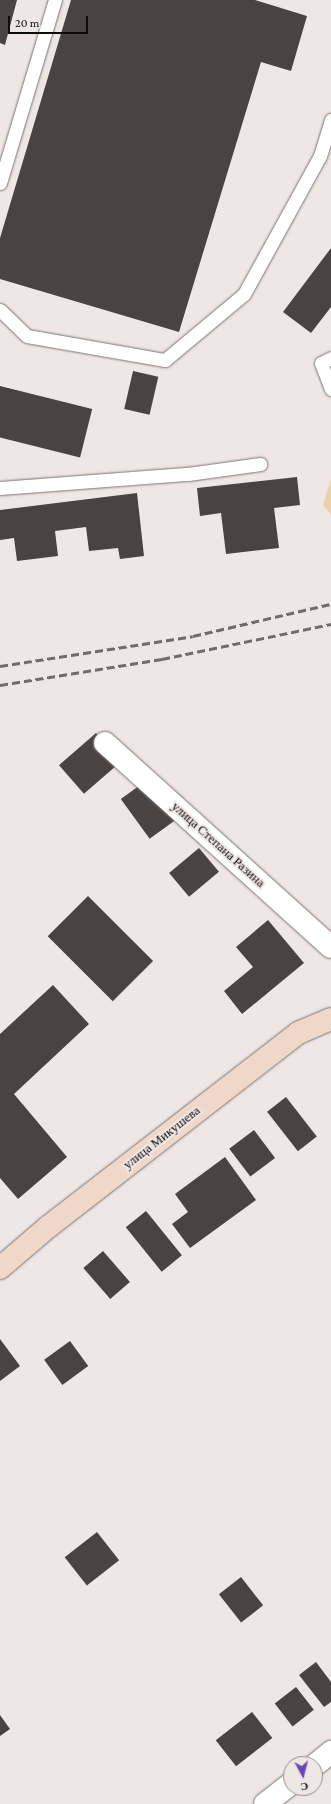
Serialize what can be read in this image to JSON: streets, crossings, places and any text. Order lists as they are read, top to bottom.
{
  "streets": {
    "street": ["улица Степана Разина", "улица Микушева"]
  },
  "scale_bar": "20 m",
  "north": "bottom"
}
